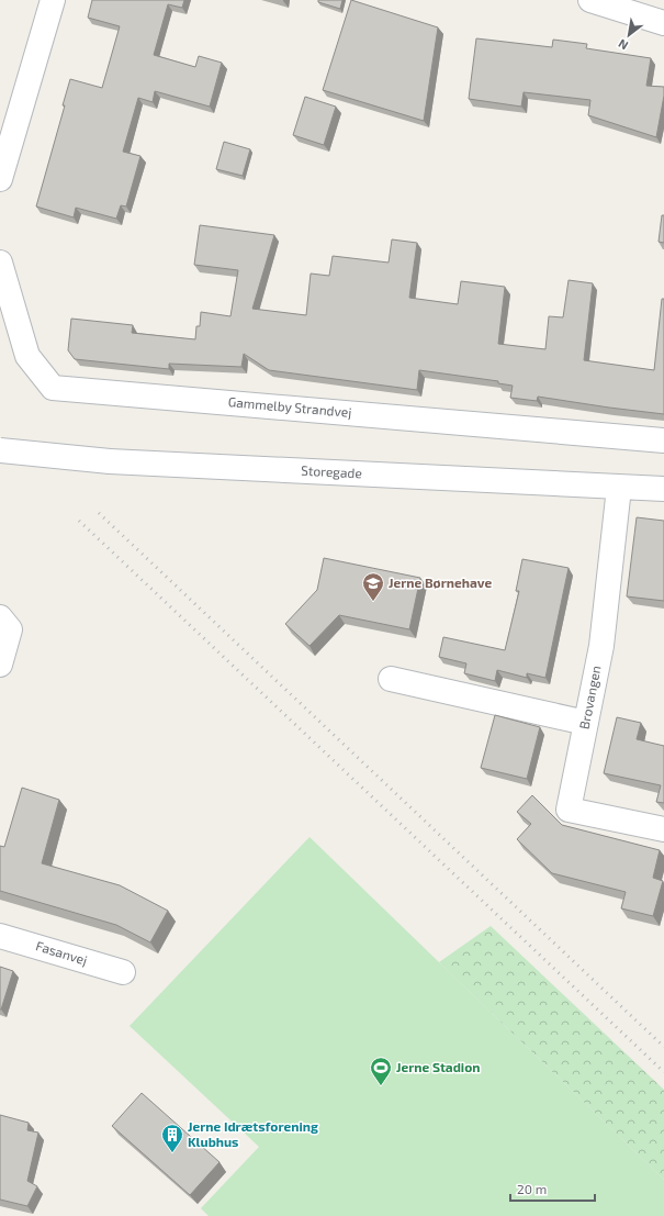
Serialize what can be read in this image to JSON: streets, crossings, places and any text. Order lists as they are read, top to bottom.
{
  "streets": {
    "street": [
      "Gammelby Strandvej",
      "Storegade",
      "Brovangen",
      "Fasanvej"
    ]
  },
  "crossings": [
    ["Storegade", "Brovangen"]
  ],
  "places": {
    "school or university": ["Jerne Børnehave"],
    "sports": ["Jerne Stadion"],
    "building": ["Jerne Idrætsforening Klubhus"]
  },
  "scale_bar": "20 m",
  "north": "bottom left"
}
